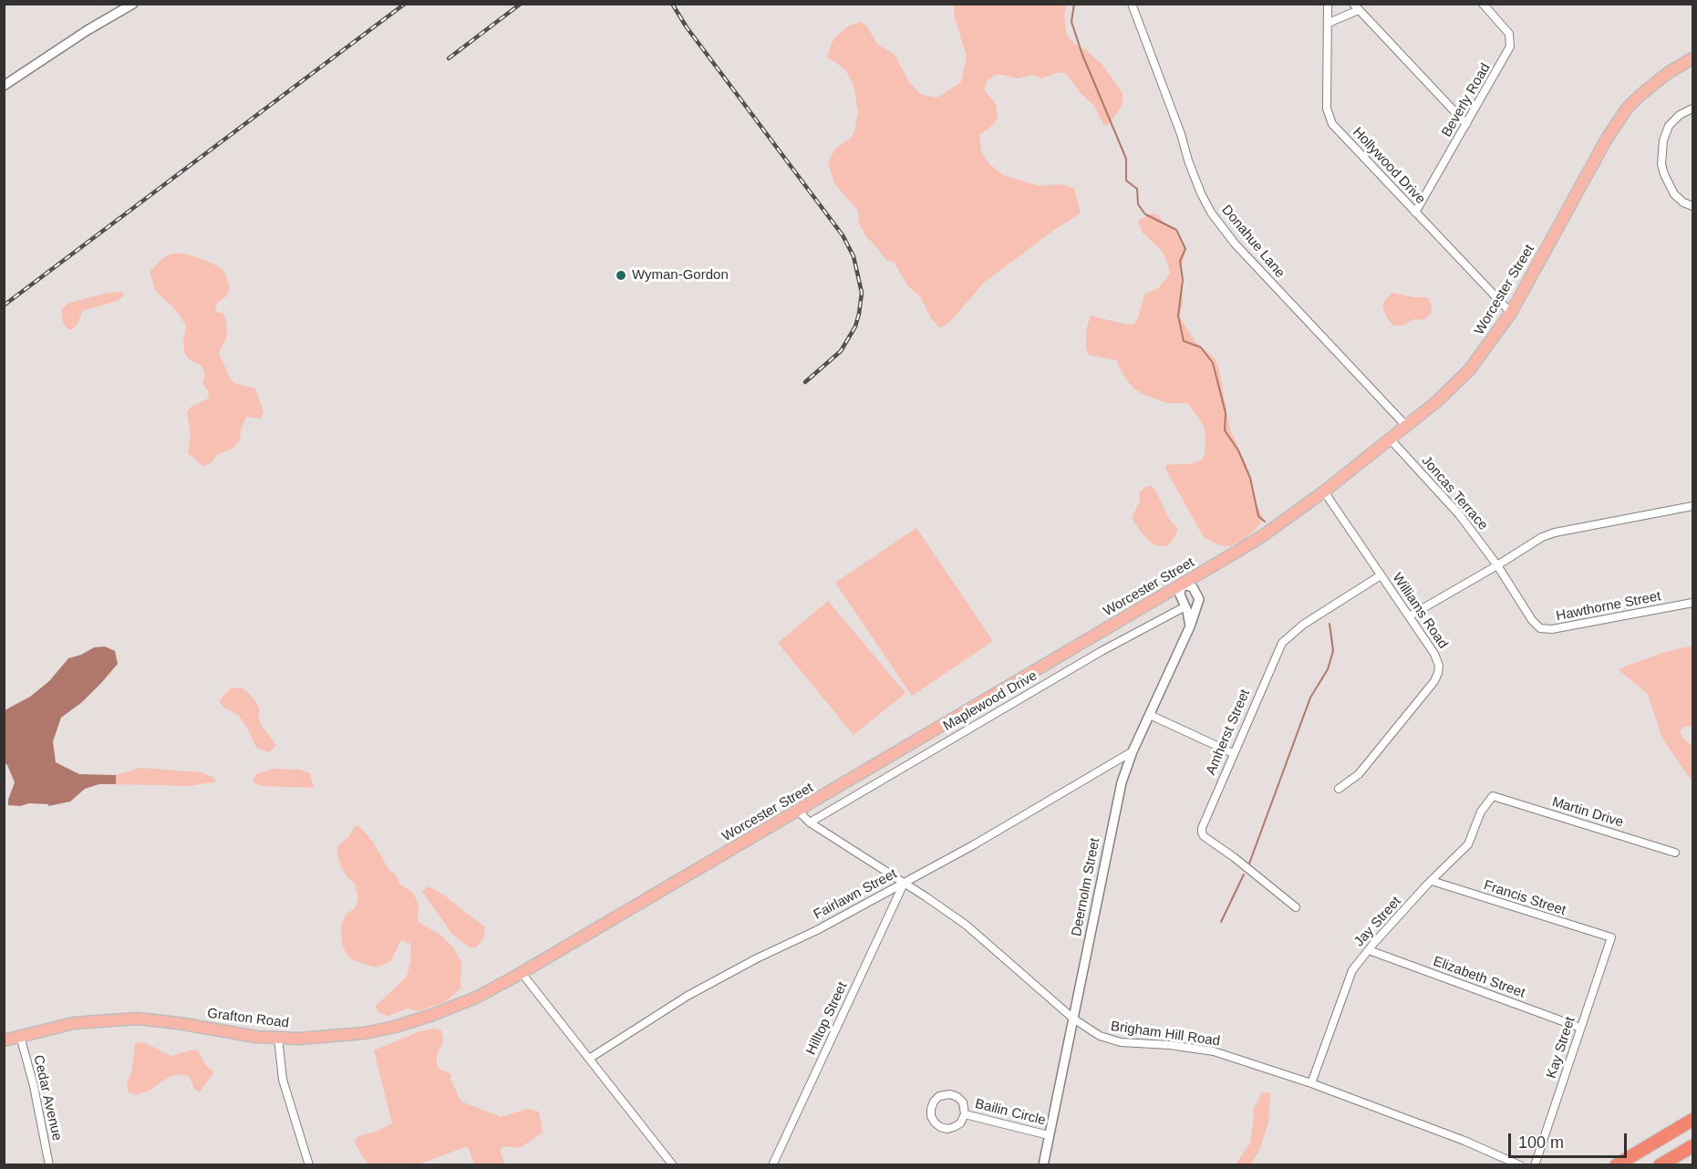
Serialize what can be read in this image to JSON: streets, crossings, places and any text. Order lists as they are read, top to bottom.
{
  "streets": {
    "main road": ["Worcester Street", "Grafton Road"],
    "street": [
      "Beverly Road",
      "Hollywood Drive",
      "Donahue Lane",
      "Joncas Terrace",
      "Hawthorne Street",
      "Williams Road",
      "Maplewood Drive",
      "Amherst Street",
      "Martin Drive",
      "Deernolm Street",
      "Fairlawn Street",
      "Francis Street",
      "Jay Street",
      "Elizabeth Street",
      "Hilltop Street",
      "Brigham Hill Road",
      "Kay Street",
      "Cedar Avenue",
      "Bailin Circle"
    ]
  },
  "crossings": [
    ["Beverly Road", "Hollywood Drive"],
    ["Hollywood Drive", "Worcester Street"],
    ["Donahue Lane", "Worcester Street"],
    ["Worcester Street", "Joncas Terrace"],
    ["Worcester Street", "Williams Road"],
    ["Worcester Street", "Deernolm Street"],
    ["Worcester Street", "Grafton Road"],
    ["Worcester Street", "Brigham Hill Road"],
    ["Joncas Terrace", "Hawthorne Street"],
    ["Williams Road", "Amherst Street"],
    ["Maplewood Drive", "Brigham Hill Road"],
    ["Martin Drive", "Jay Street"],
    ["Deernolm Street", "Fairlawn Street"],
    ["Deernolm Street", "Brigham Hill Road"],
    ["Deernolm Street", "Bailin Circle"],
    ["Fairlawn Street", "Hilltop Street"],
    ["Fairlawn Street", "Brigham Hill Road"],
    ["Francis Street", "Jay Street"],
    ["Francis Street", "Kay Street"],
    ["Jay Street", "Elizabeth Street"],
    ["Jay Street", "Brigham Hill Road"],
    ["Elizabeth Street", "Kay Street"],
    ["Grafton Road", "Cedar Avenue"],
    ["Hilltop Street", "Brigham Hill Road"]
  ],
  "places": ["Wyman-Gordon"],
  "scale_bar": "100 m"
}
